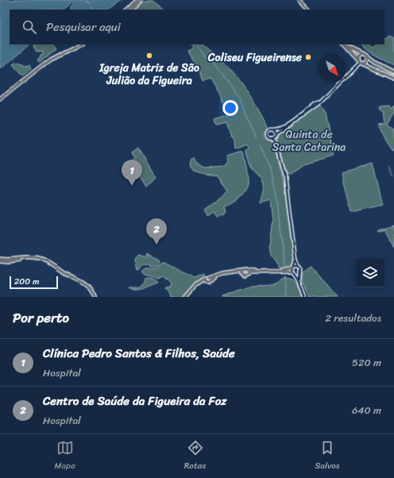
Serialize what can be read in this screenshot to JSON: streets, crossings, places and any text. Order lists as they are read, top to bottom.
{
  "parks": ["Quinta de Santa Catarina"],
  "places": ["Igreja Matriz de São Julião da Figueira", "Coliseu Figueirense"],
  "scale_bar": "200 m",
  "north": "bottom right",
  "page": {
    "search": "Pesquisar aqui",
    "pins": ["1", "2"],
    "scale": "200 m",
    "heading": ["Por perto", "2 resultados"],
    "list": [
      {
        "mark": "1",
        "name": "Clínica Pedro Santos & Filhos, Saúde",
        "note": "Hospital",
        "value": "520 m"
      },
      {
        "mark": "2",
        "name": "Centro de Saúde da Figueira da Foz",
        "note": "Hospital",
        "value": "640 m"
      }
    ],
    "nav": ["Mapa", "Rotas", "Salvos"]
  }
}
